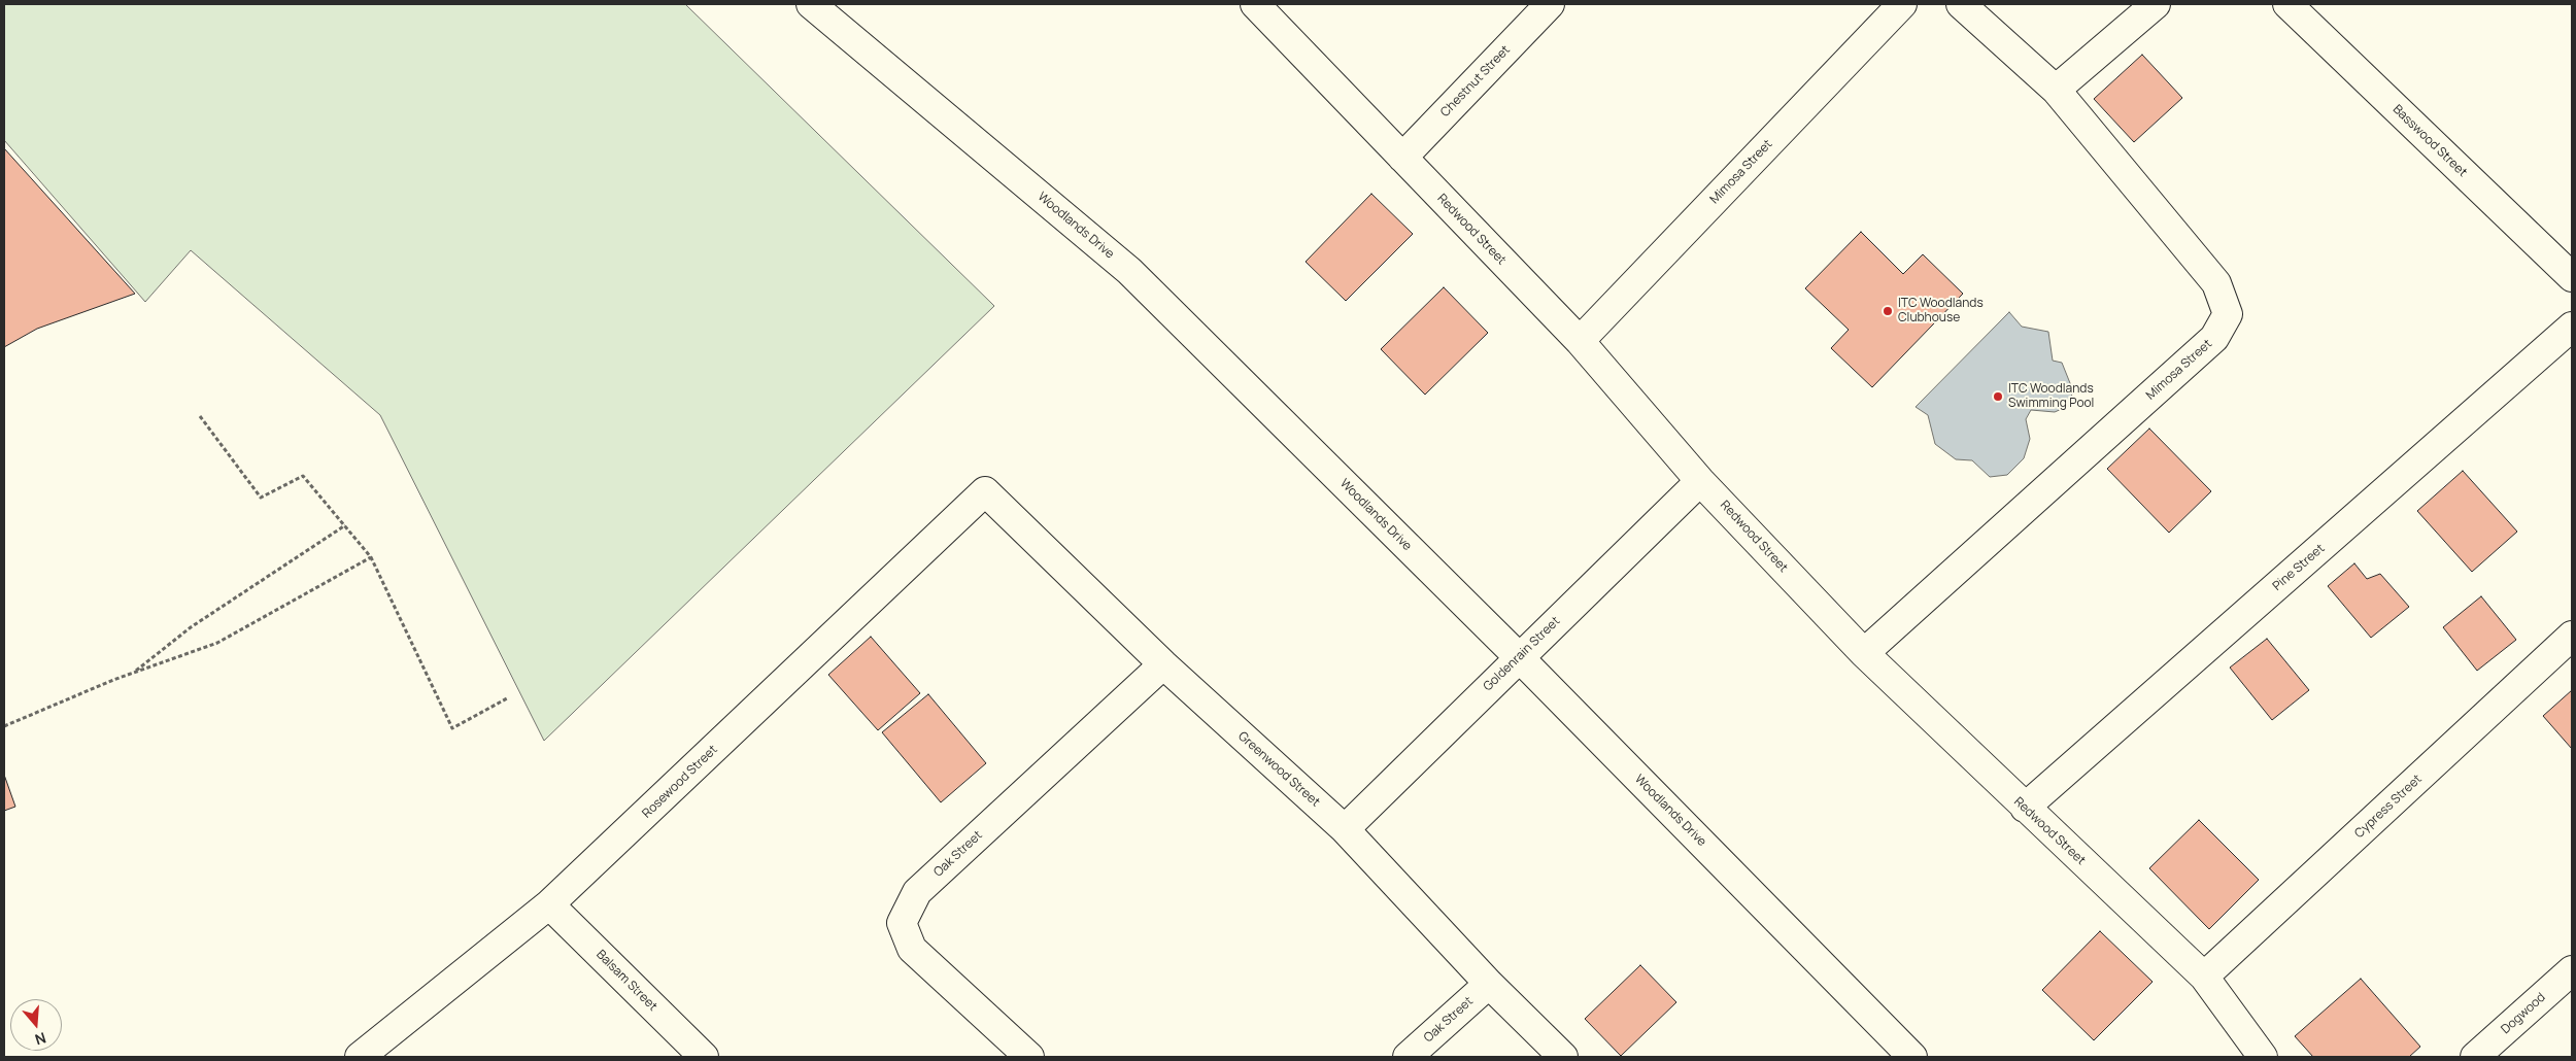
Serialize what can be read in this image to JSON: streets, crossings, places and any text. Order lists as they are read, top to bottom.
{
  "streets": {
    "street": [
      "Chestnut Street",
      "Basswood Street",
      "Mimosa Street",
      "Woodlands Drive",
      "Redwood Street",
      "Pine Street",
      "Goldenrain Street",
      "Greenwood Street",
      "Rosewood Street",
      "Cypress Street",
      "Oak Street",
      "Balsam Street",
      "Dogwood"
    ]
  },
  "crossings": [
    ["Chestnut Street", "Redwood Street"],
    ["Mimosa Street", "Redwood Street"],
    ["Woodlands Drive", "Goldenrain Street"],
    ["Redwood Street", "Pine Street"],
    ["Redwood Street", "Goldenrain Street"],
    ["Redwood Street", "Cypress Street"],
    ["Goldenrain Street", "Greenwood Street"],
    ["Greenwood Street", "Rosewood Street"],
    ["Greenwood Street", "Oak Street"],
    ["Rosewood Street", "Balsam Street"]
  ],
  "places": ["ITC Woodlands Clubhouse", "ITC Woodlands Swimming Pool"],
  "north": "bottom"
}
